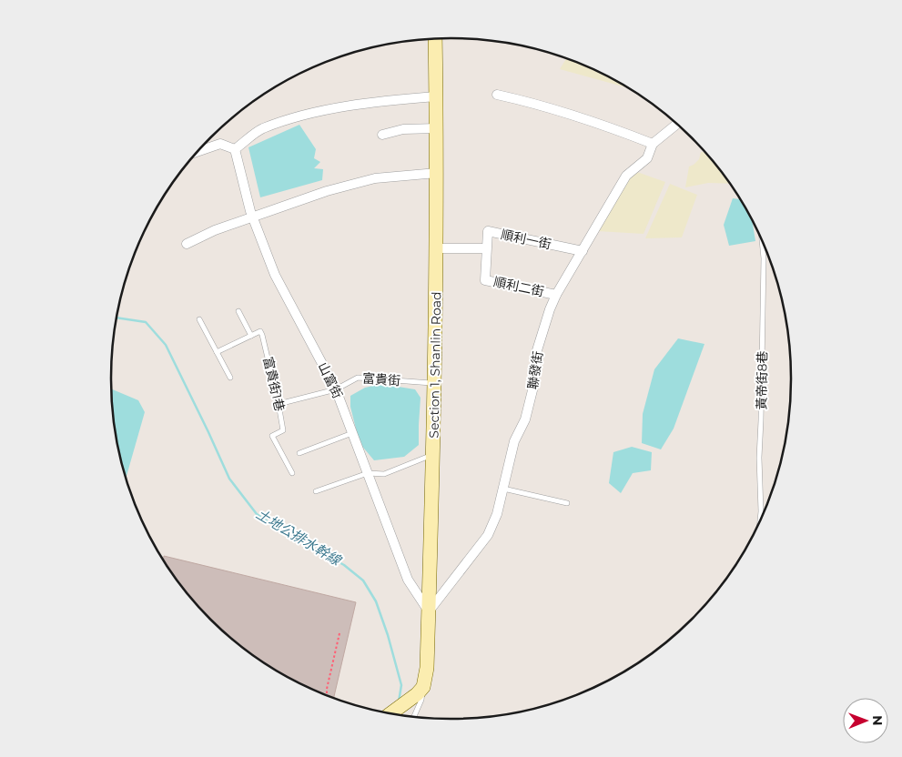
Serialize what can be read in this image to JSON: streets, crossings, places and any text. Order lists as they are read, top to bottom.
{
  "streets": {
    "main road": ["Section 1, Shanlin Road"],
    "street": [
      "順利一街",
      "順利二街",
      "聯發街",
      "山富街"
    ],
    "lane": ["富貴街", "黃帝街8巷", "富貴街1巷"]
  },
  "crossings": [
    ["順利一街", "順利二街"],
    ["順利一街", "聯發街"],
    ["順利二街", "聯發街"],
    ["Section 1, Shanlin Road", "聯發街"],
    ["Section 1, Shanlin Road", "富貴街"],
    ["Section 1, Shanlin Road", "山富街"],
    ["聯發街", "山富街"],
    ["富貴街", "山富街"],
    ["富貴街", "富貴街1巷"]
  ],
  "water": ["土地公排水幹線"],
  "north": "right"
}
